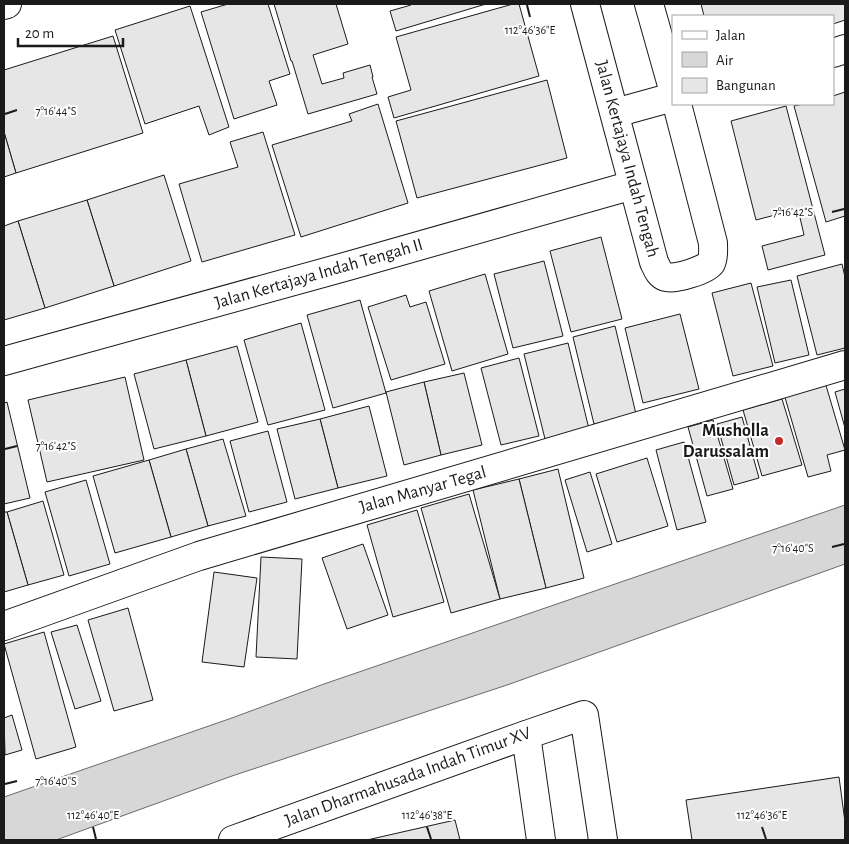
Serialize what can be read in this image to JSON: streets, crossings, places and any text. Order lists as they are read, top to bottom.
{
  "streets": {
    "street": [
      "Jalan Kertajaya Indah Tengah",
      "Jalan Kertajaya Indah Tengah II",
      "Jalan Manyar Tegal",
      "Jalan Dharmahusada Indah Timur XV"
    ]
  },
  "crossings": [
    ["Jalan Kertajaya Indah Tengah", "Jalan Kertajaya Indah Tengah II"]
  ],
  "places": ["Musholla Darussalam"],
  "legend": ["Jalan", "Air", "Bangunan"],
  "scale_bar": "20 m",
  "coordinates": [
    "112°46'36\"E",
    "7°16'44\"S",
    "7°16'42\"S",
    "7°16'40\"S",
    "112°46'40\"E",
    "112°46'38\"E"
  ]
}
